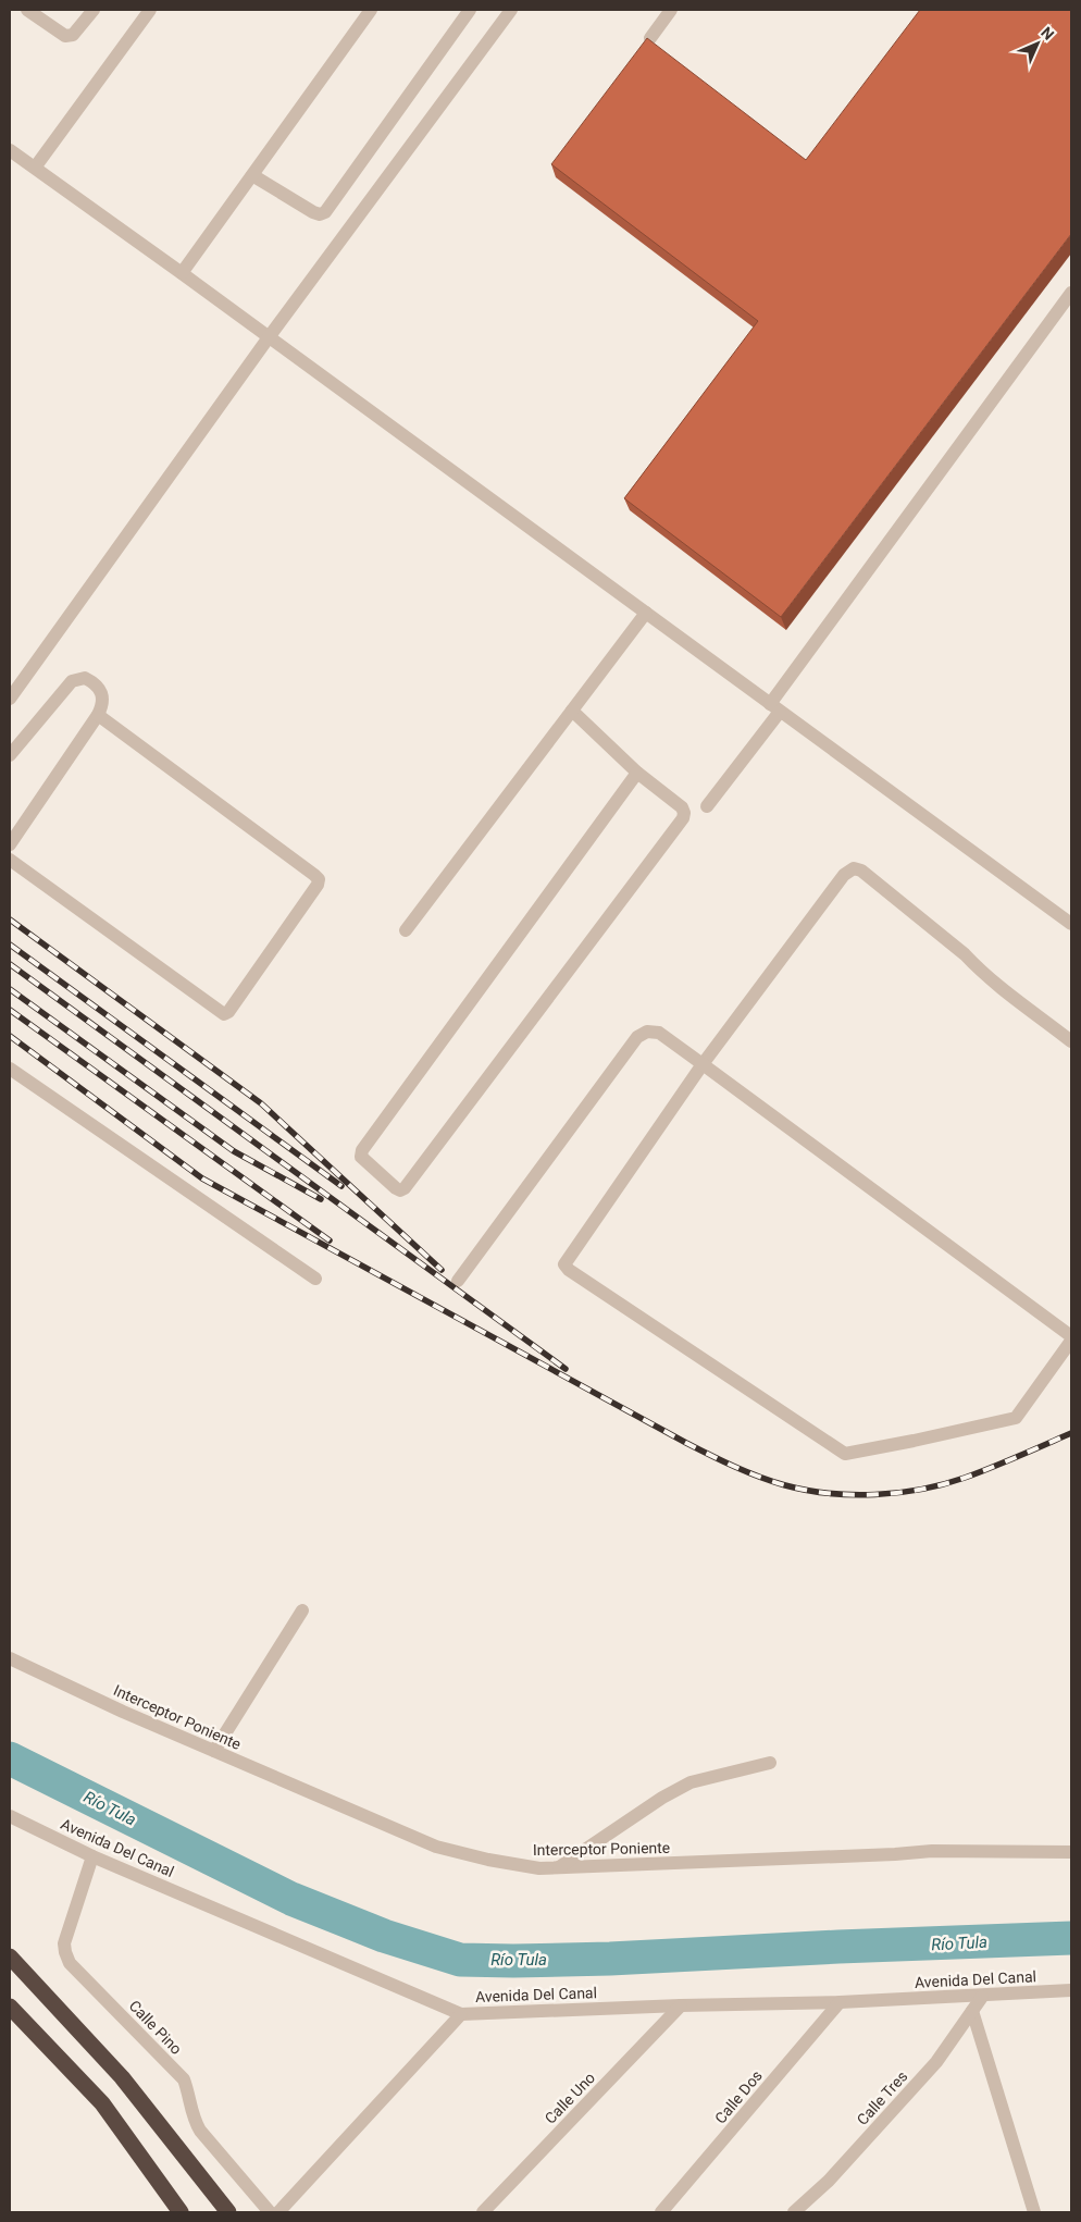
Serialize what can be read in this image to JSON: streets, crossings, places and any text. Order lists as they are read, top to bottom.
{
  "streets": {
    "street": [
      "Interceptor Poniente",
      "Avenida Del Canal",
      "Calle Pino",
      "Calle Dos",
      "Calle Uno",
      "Calle Tres"
    ]
  },
  "crossings": [
    ["Avenida Del Canal", "Calle Pino"],
    ["Avenida Del Canal", "Calle Dos"],
    ["Avenida Del Canal", "Calle Uno"],
    ["Avenida Del Canal", "Calle Tres"]
  ],
  "water": ["Río Tula"],
  "north": "top right"
}
